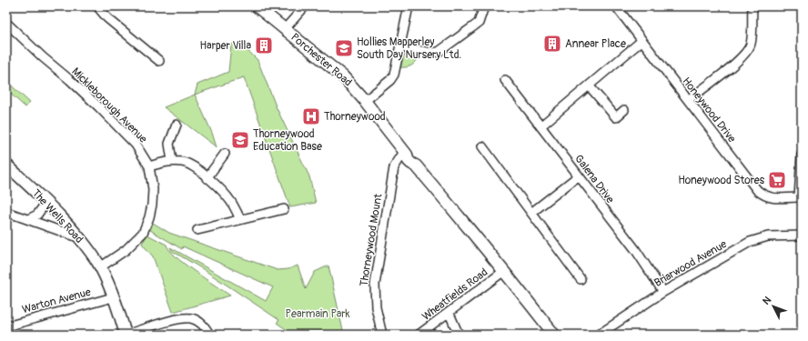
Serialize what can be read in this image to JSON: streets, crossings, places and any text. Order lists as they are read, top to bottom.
{
  "streets": {
    "street": [
      "Porchester Road",
      "Mickleborough Avenue",
      "Honeywood Drive",
      "Galena Drive",
      "The Wells Road",
      "Thorneywood Mount",
      "Briarwood Avenue",
      "Wheatfields Road",
      "Warton Avenue"
    ]
  },
  "crossings": [
    ["Porchester Road", "Thorneywood Mount"],
    ["Porchester Road", "Wheatfields Road"],
    ["Mickleborough Avenue", "The Wells Road"],
    ["Galena Drive", "Briarwood Avenue"],
    ["The Wells Road", "Warton Avenue"]
  ],
  "parks": ["Pearmain Park"],
  "places": {
    "building": ["Annear Place", "Harper Villa"],
    "school or university": ["Hollies Mapperley South Day Nursery Ltd.", "Thorneywood Education Base"],
    "hospital": ["Thorneywood"],
    "supermarket": ["Honeywood Stores"]
  },
  "north": "top left"
}
